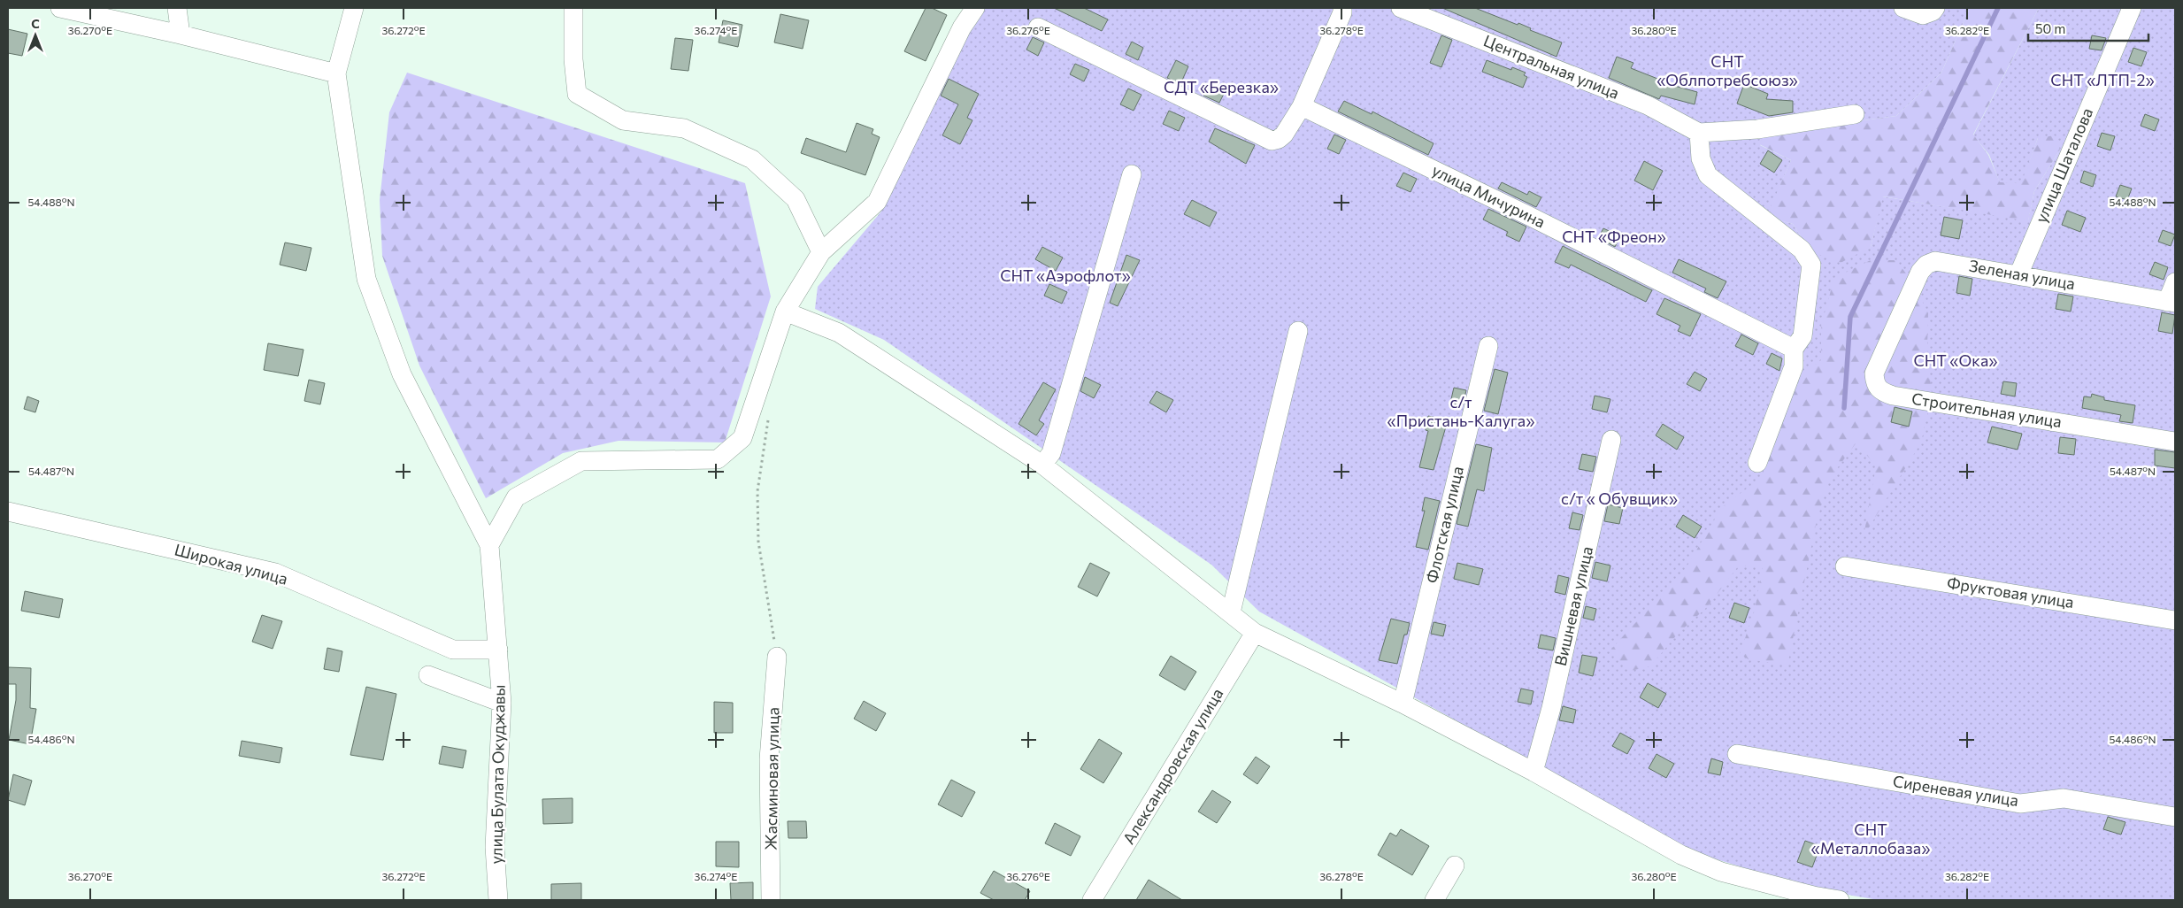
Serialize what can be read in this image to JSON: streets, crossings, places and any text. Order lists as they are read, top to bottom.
{
  "streets": {
    "street": [
      "Центральная улица",
      "улица Шаталова",
      "улица Мичурина",
      "Зеленая улица",
      "Строительная улица",
      "Флотская улица",
      "Широкая улица",
      "Фруктовая улица",
      "Вишневая улица",
      "Александровская улица",
      "улица Булата Окуджавы",
      "Жасминовая улица",
      "Сиреневая улица"
    ]
  },
  "crossings": [
    ["улица Шаталова", "Зеленая улица"],
    ["Зеленая улица", "Строительная улица"],
    ["Широкая улица", "улица Булата Окуджавы"]
  ],
  "parks": [
    "СНТ «Облпотребсоюз»",
    "СНТ «ЛТП-2»",
    "СДТ «Березка»",
    "СНТ «Фреон»",
    "СНТ «Аэрофлот»",
    "СНТ «Ока»",
    "с/т «Пристань-Калуга»",
    "с/т « Обувщик»",
    "СНТ «Металлобаза»"
  ],
  "scale_bar": "50 m",
  "north": "top",
  "coordinates": [
    "36.270°E",
    "36.272°E",
    "36.274°E",
    "36.276°E",
    "36.278°E",
    "36.280°E",
    "36.282°E",
    "54.488°N",
    "54.487°N",
    "54.486°N"
  ]
}
